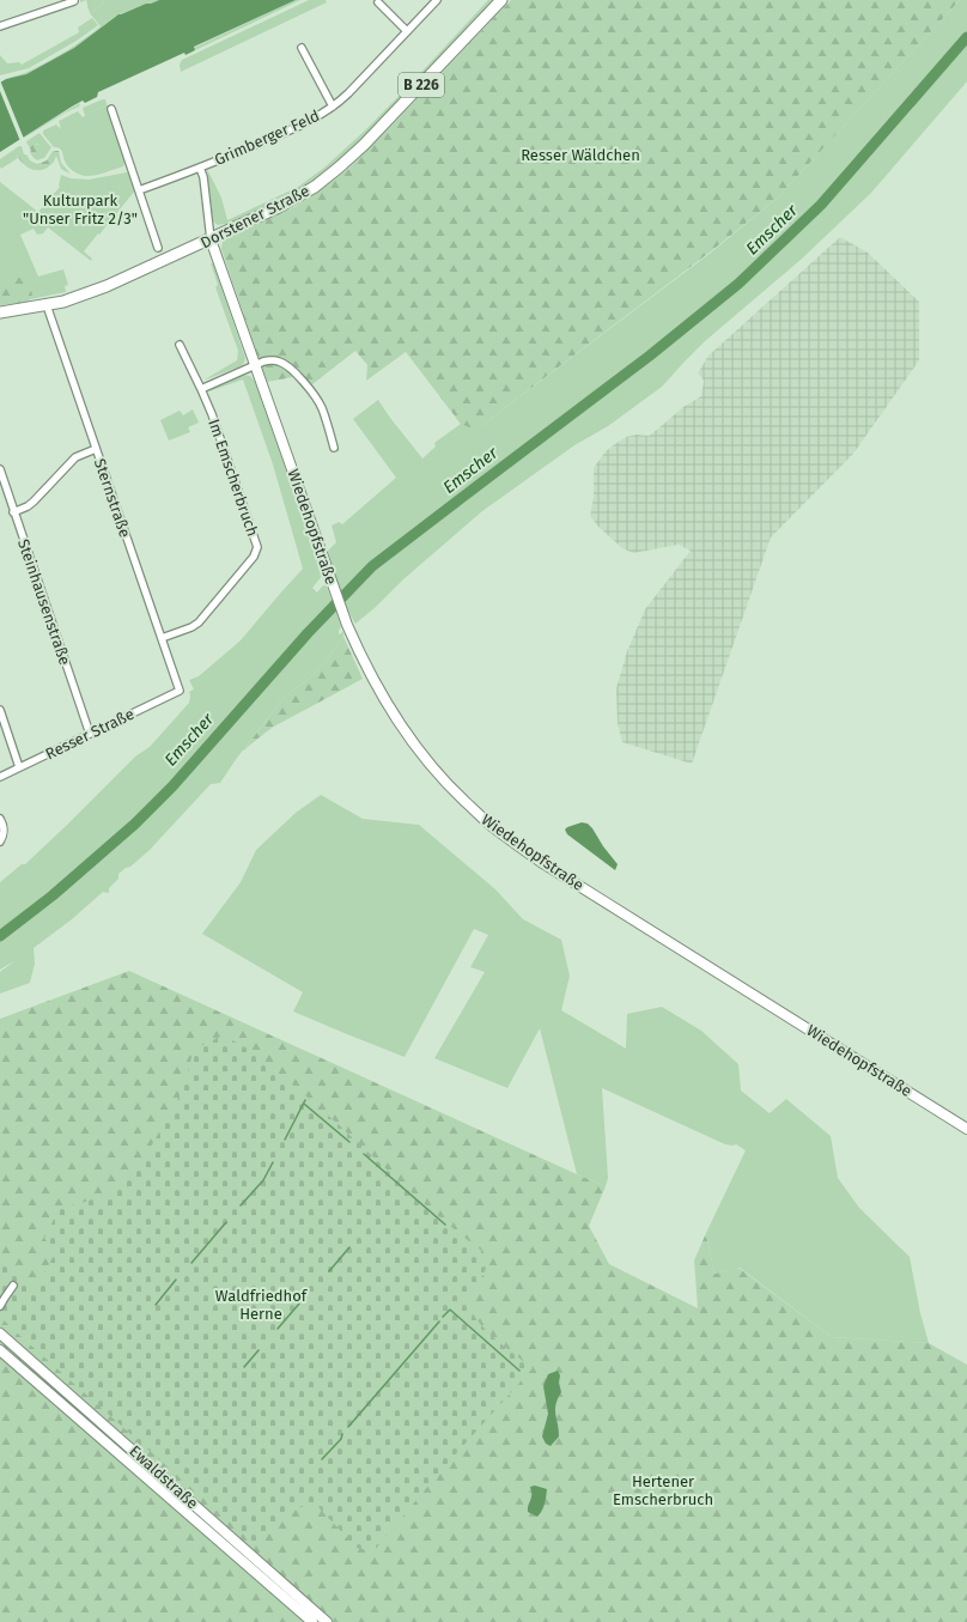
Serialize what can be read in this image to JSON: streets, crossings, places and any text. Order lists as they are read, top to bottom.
{
  "streets": {
    "main road": [
      "B 226",
      "Dorstener Straße",
      "Wiedehopfstraße",
      "Ewaldstraße"
    ],
    "street": [
      "Grimberger Feld",
      "Im Emscherbruch",
      "Sternstraße",
      "Steinhausenstraße",
      "Resser Straße"
    ]
  },
  "crossings": [
    ["Grimberger Feld", "Dorstener Straße"],
    ["Grimberger Feld", "Wiedehopfstraße"],
    ["Dorstener Straße", "Sternstraße"],
    ["Dorstener Straße", "Wiedehopfstraße"],
    ["Im Emscherbruch", "Sternstraße"],
    ["Sternstraße", "Resser Straße"],
    ["Steinhausenstraße", "Resser Straße"]
  ],
  "water": ["Emscher"],
  "parks": [
    "Resser Wäldchen",
    "Kulturpark \"Unser Fritz 2/3\"",
    "Waldfriedhof Herne",
    "Hertener Emscherbruch"
  ]
}
